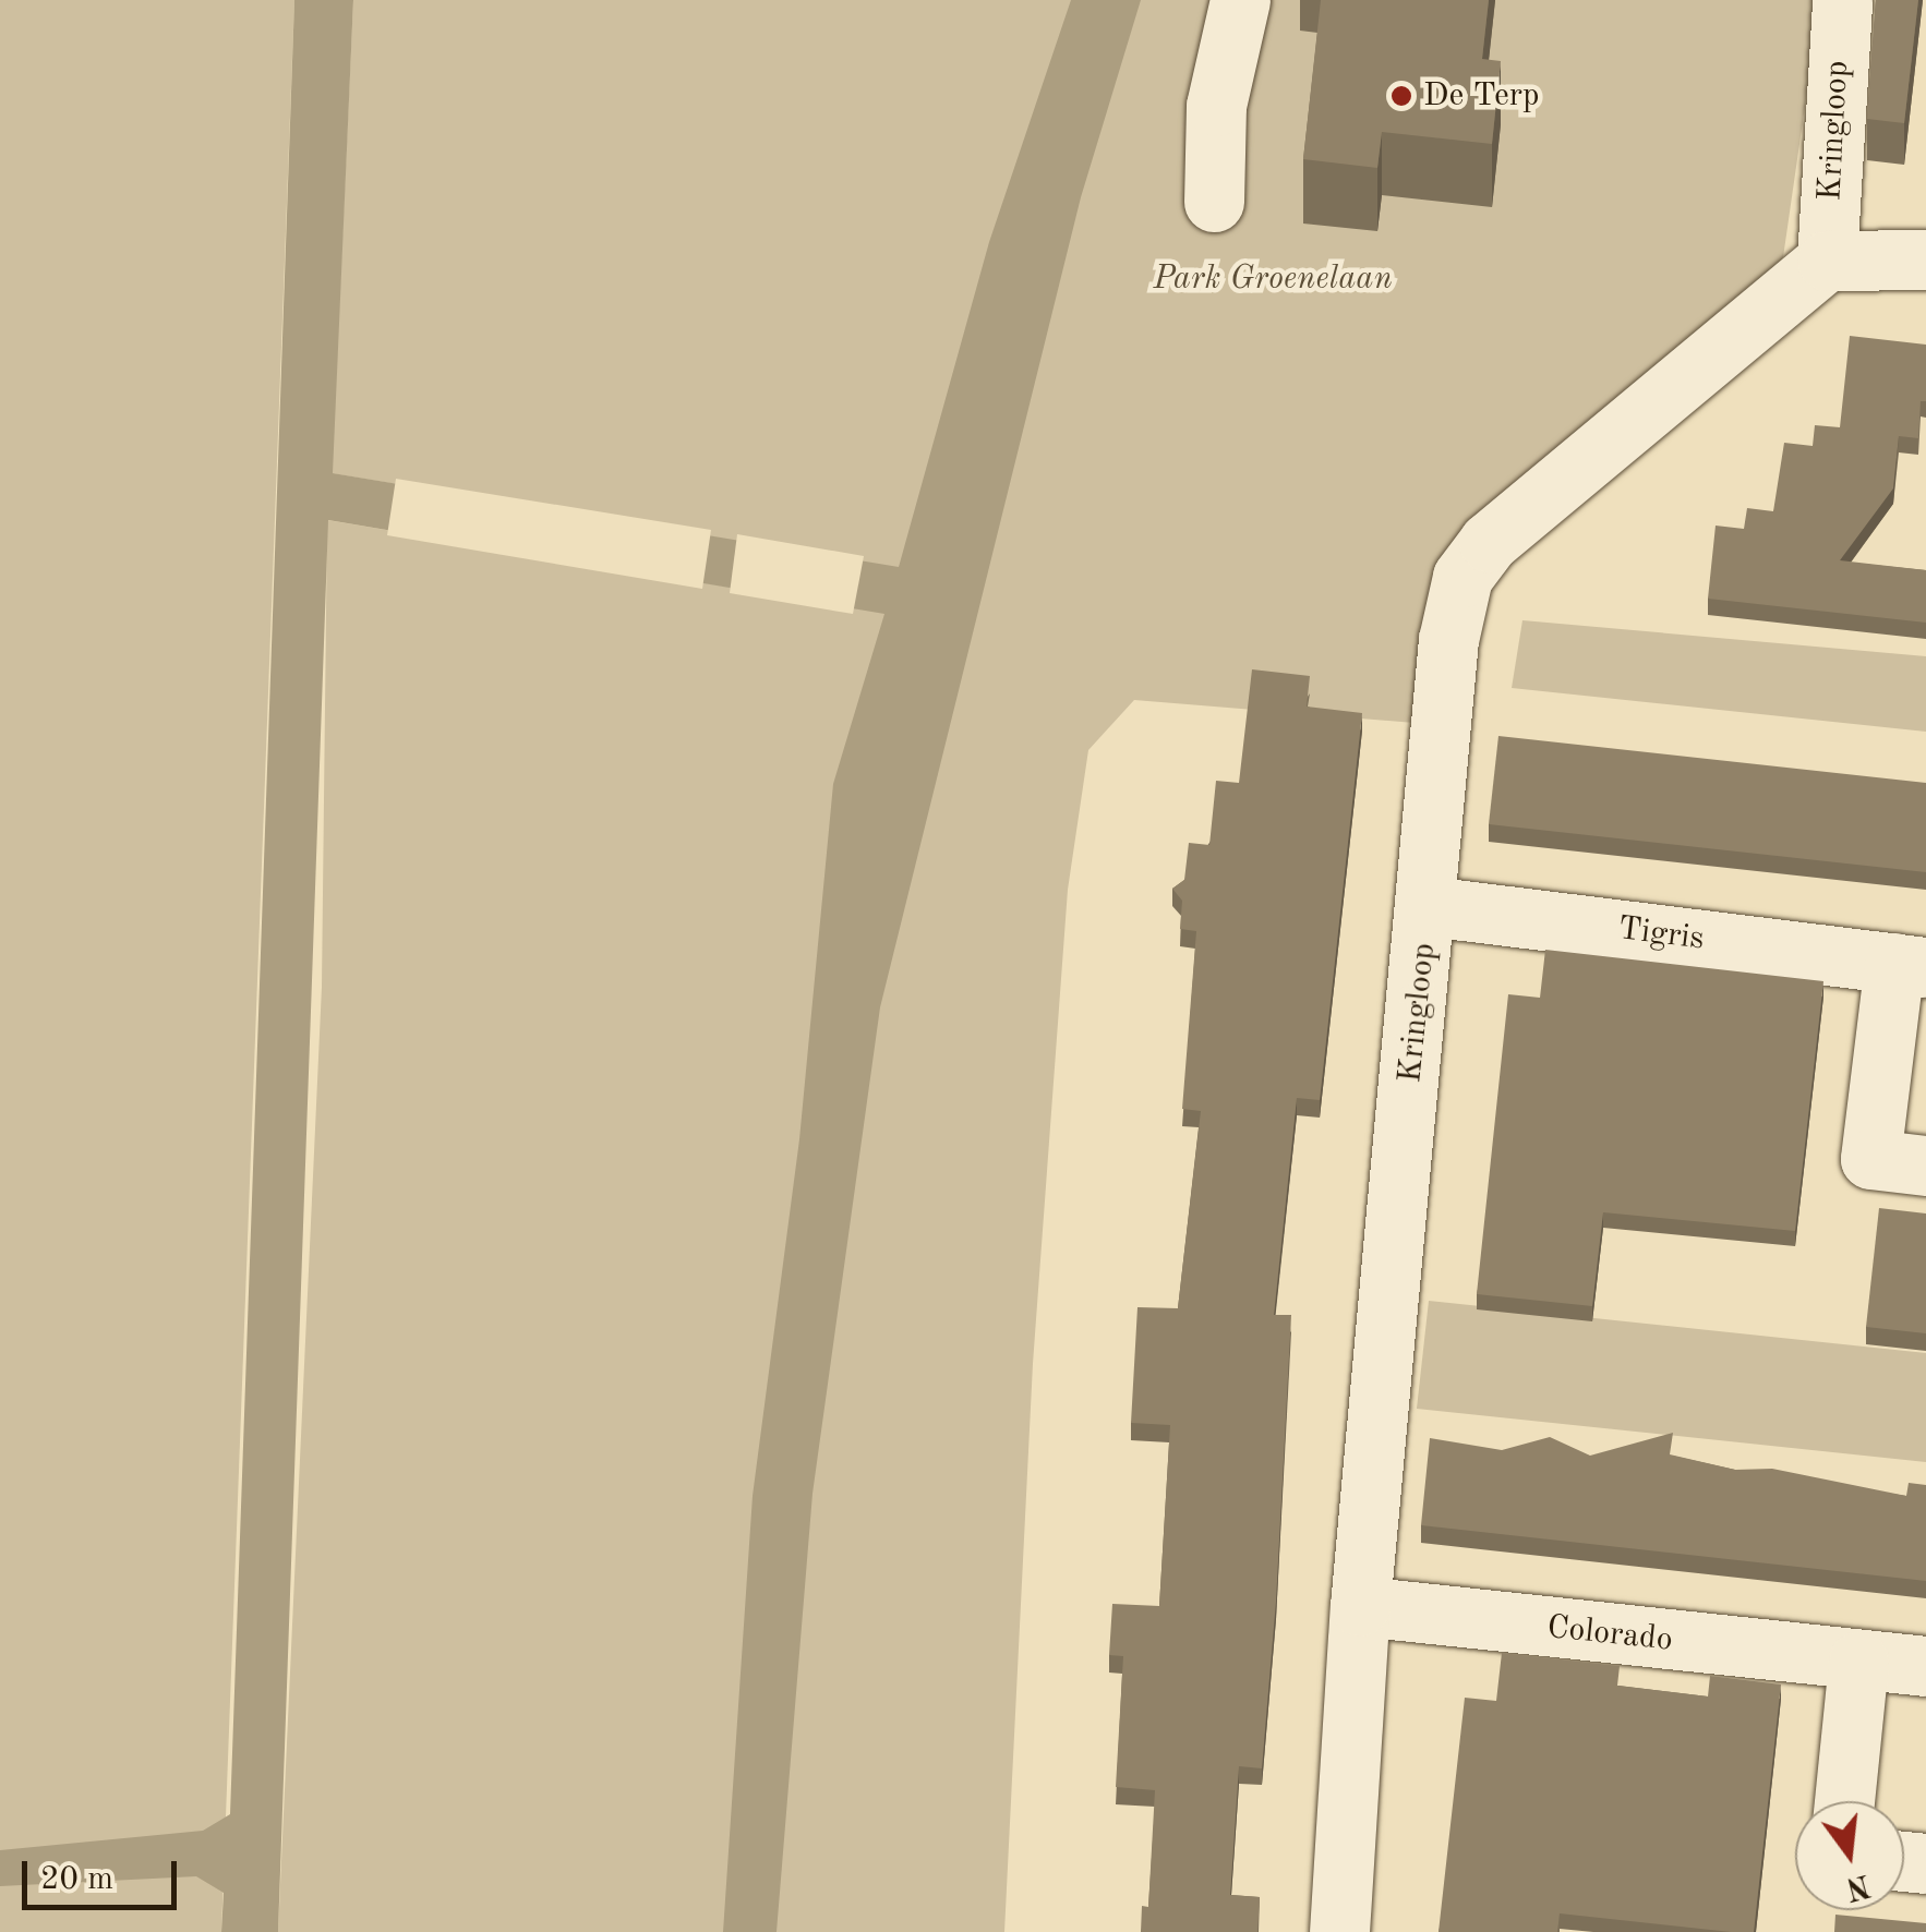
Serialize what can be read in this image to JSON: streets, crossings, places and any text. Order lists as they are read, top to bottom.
{
  "streets": {
    "street": ["Kringloop", "Tigris", "Colorado"]
  },
  "crossings": [
    ["Kringloop", "Tigris"],
    ["Kringloop", "Colorado"]
  ],
  "parks": ["Park Groenelaan"],
  "places": ["De Terp"],
  "scale_bar": "20 m",
  "north": "bottom"
}
